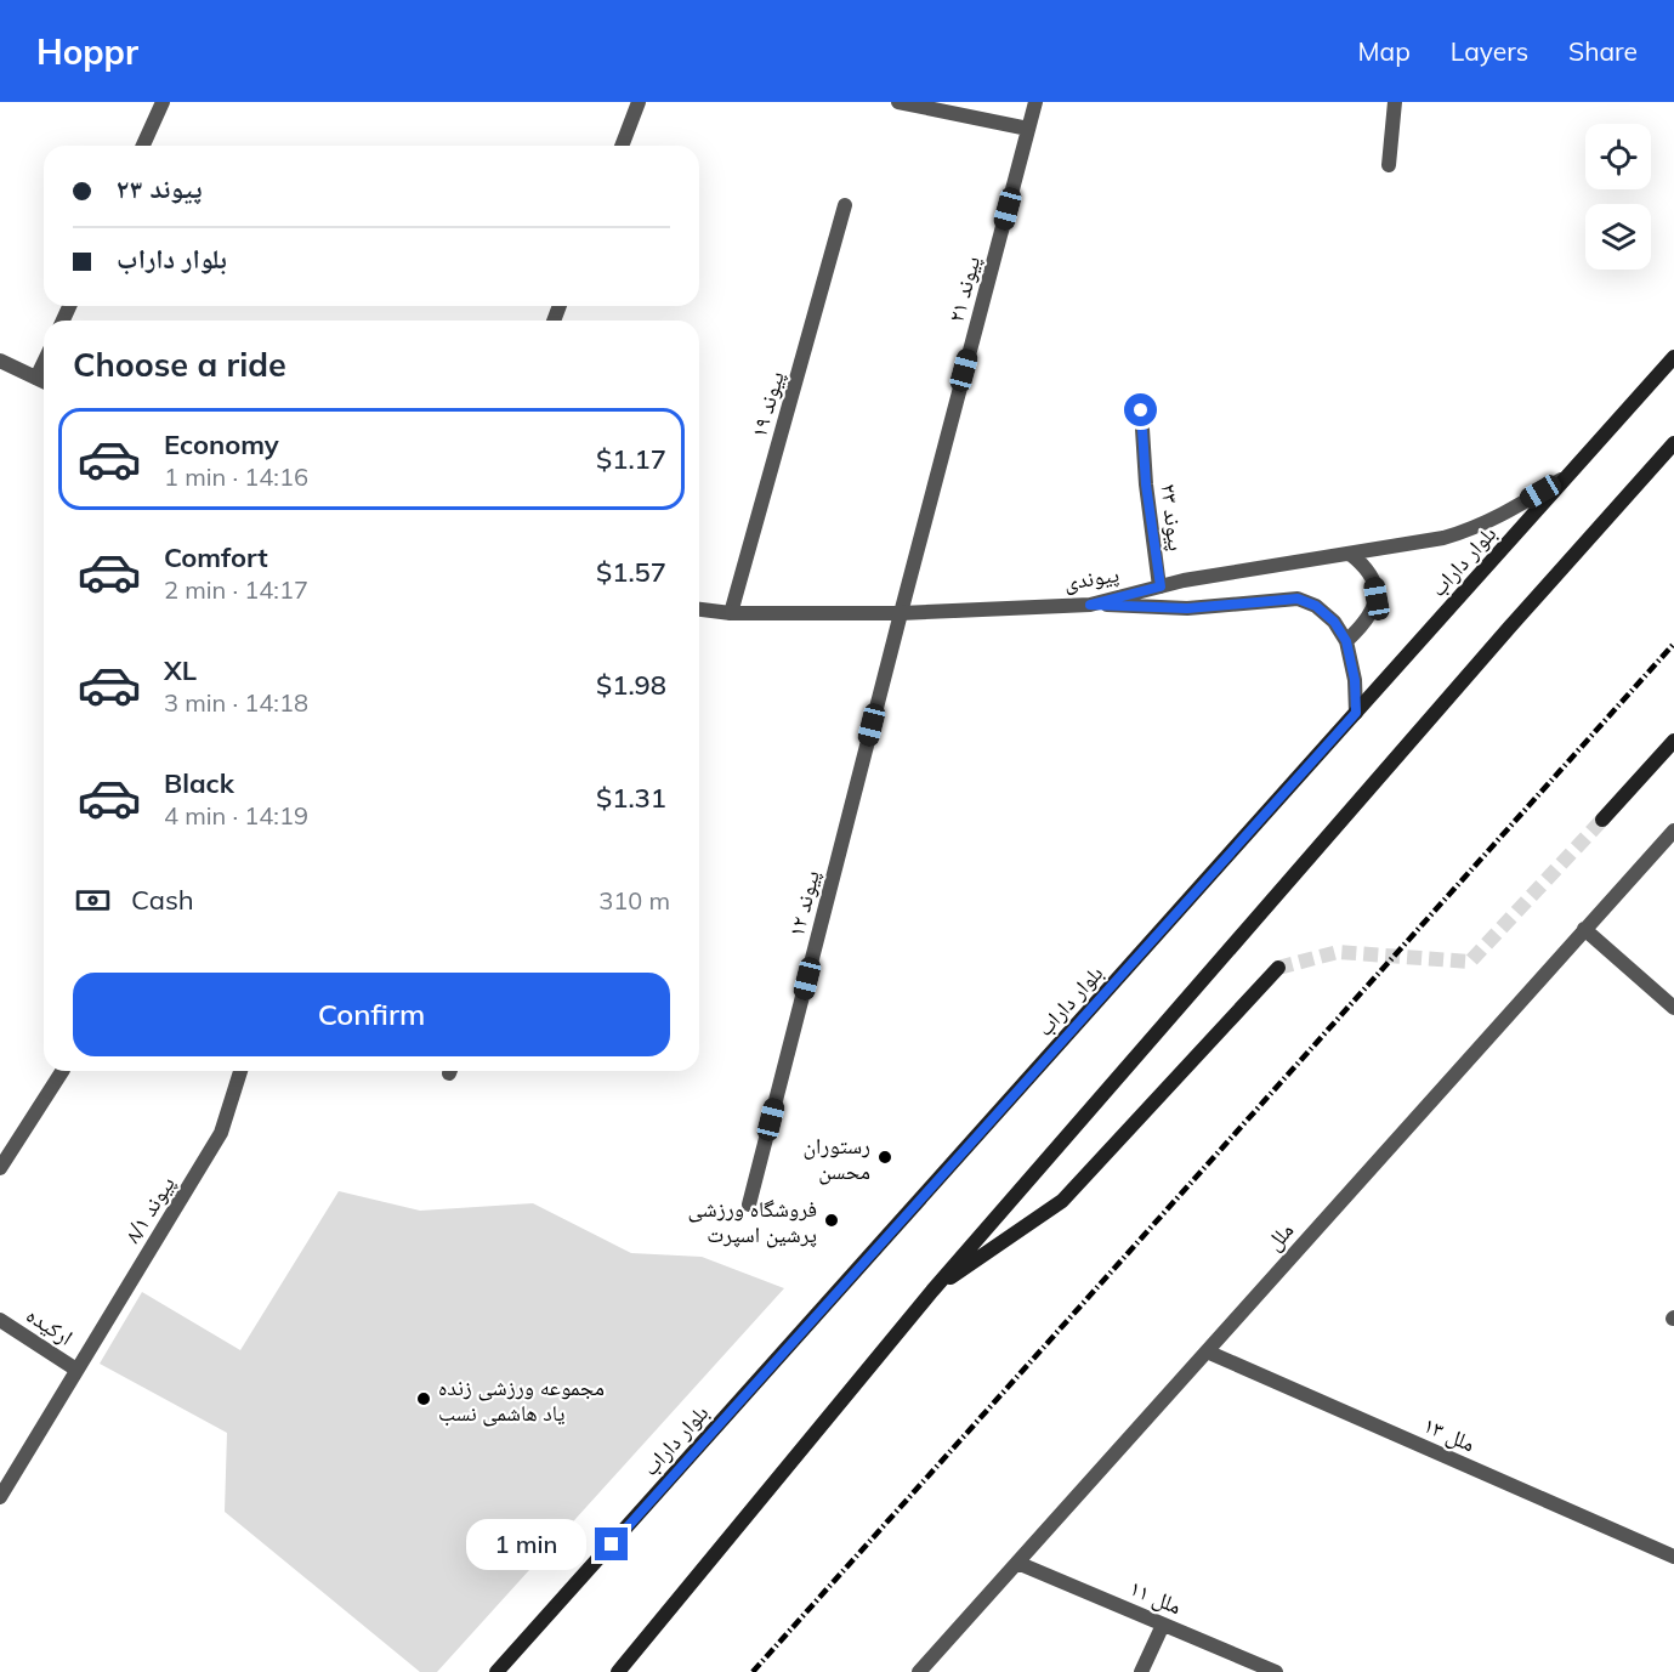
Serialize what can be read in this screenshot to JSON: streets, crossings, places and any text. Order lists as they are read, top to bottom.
{
  "streets": {
    "main road": ["بلوار داراب"],
    "street": [
      "پیوند ۲۱",
      "پیوند ۱۹",
      "پیوند ۲۳",
      "پیوندی",
      "پیوند ۱۲",
      "پیوند ۸/۱",
      "ملل",
      "ارکیده",
      "ملل ۱۳",
      "ملل ۱۱"
    ]
  },
  "crossings": [
    ["پیوند ۲۱", "پیوندی"],
    ["پیوند ۲۱", "پیوند ۱۲"],
    ["پیوند ۱۹", "پیوندی"],
    ["پیوند ۲۳", "پیوندی"],
    ["بلوار داراب", "پیوندی"],
    ["پیوندی", "پیوند ۱۲"],
    ["پیوند ۸/۱", "ارکیده"],
    ["ملل", "ملل ۱۳"],
    ["ملل", "ملل ۱۱"]
  ],
  "places": ["رستوران محسن", "فروشگاه ورزشی پرشین اسپرت", "مجموعه ورزشی زنده یاد هاشمی نسب"],
  "page": {
    "header": "Hoppr",
    "nav": ["Map", "Layers", "Share"],
    "banner": ["پیوند ۲۳", "بلوار داراب"],
    "heading": "Choose a ride",
    "list": [
      {
        "name": "Economy",
        "note": "1 min · 14:16",
        "value": "$1.17"
      },
      {
        "name": "Comfort",
        "note": "2 min · 14:17",
        "value": "$1.57"
      },
      {
        "name": "XL",
        "note": "3 min · 14:18",
        "value": "$1.98"
      },
      {
        "name": "Black",
        "note": "4 min · 14:19",
        "value": "$1.31"
      }
    ],
    "pay": ["Cash", "310 m"],
    "buttons": "Confirm",
    "bubble": "1 min"
  }
}
